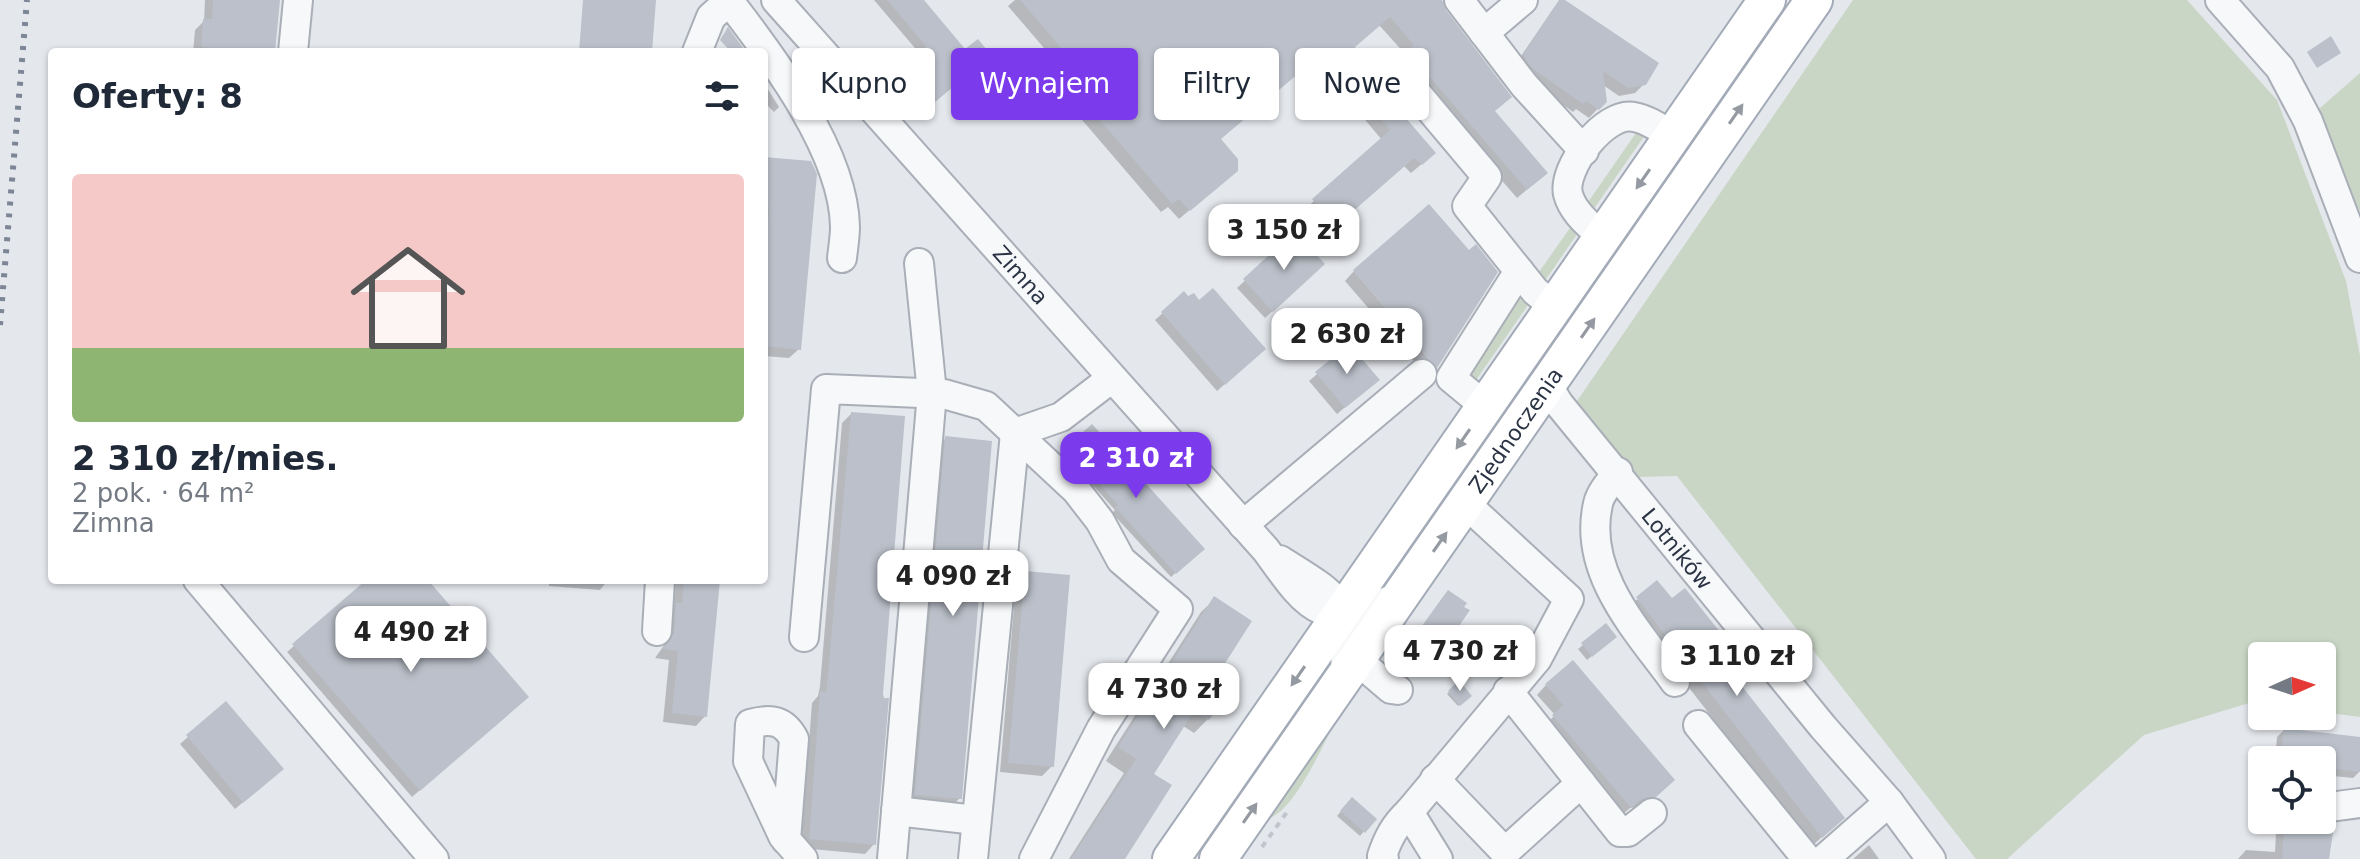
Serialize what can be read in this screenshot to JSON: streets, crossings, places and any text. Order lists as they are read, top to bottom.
{
  "streets": {
    "main road": ["Zjednoczenia"],
    "street": ["Zimna", "Lotników"]
  },
  "crossings": [
    ["Zimna", "Zjednoczenia"],
    ["Zjednoczenia", "Lotników"]
  ],
  "north": "right",
  "page": {
    "chip": [
      "Kupno",
      "Wynajem",
      "Filtry",
      "Nowe"
    ],
    "heading": "Oferty: 8",
    "list": [
      {
        "name": "2 310 zł/mies.",
        "note": "2 pok. · 64 m² · Zimna"
      }
    ],
    "price": [
      "3 150 zł",
      "2 630 zł",
      "2 310 zł",
      "4 090 zł",
      "4 490 zł",
      "4 730 zł",
      "3 110 zł",
      "4 730 zł"
    ]
  }
}
